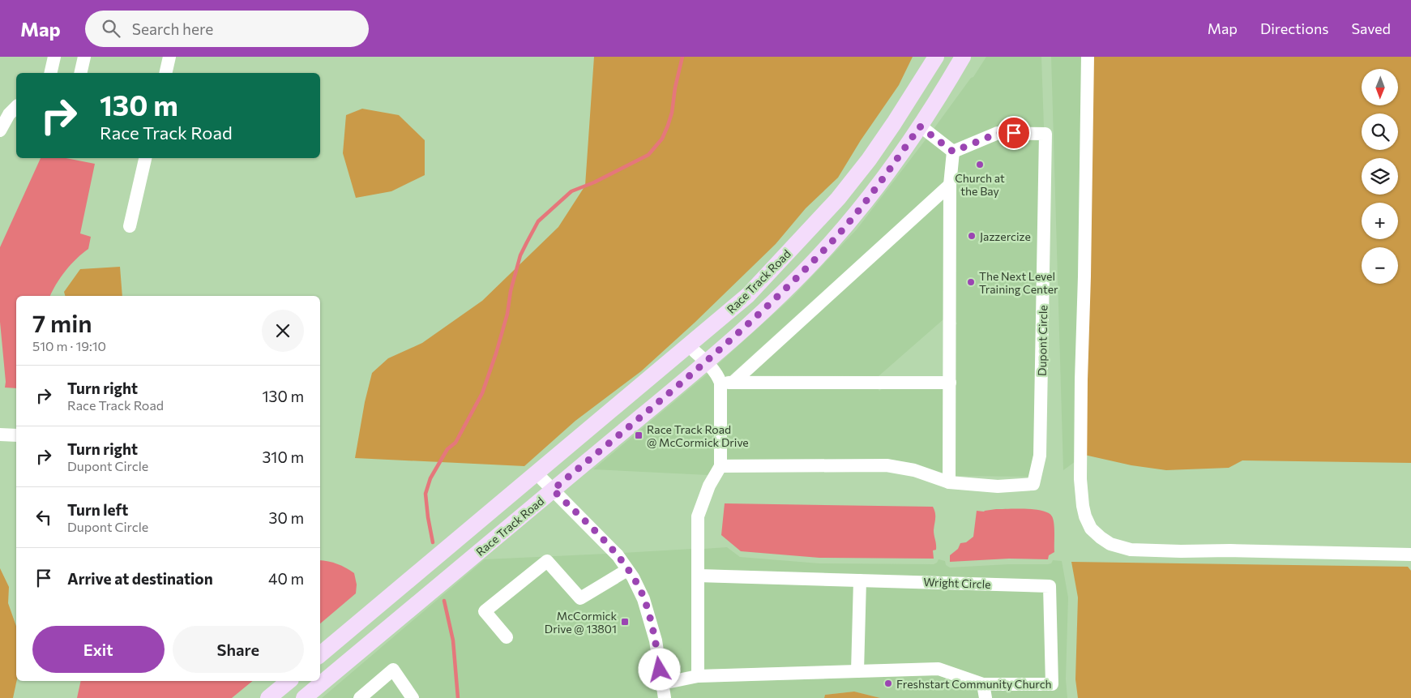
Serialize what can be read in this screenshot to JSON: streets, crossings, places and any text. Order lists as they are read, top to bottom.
{
  "streets": {
    "main road": ["Race Track Road"],
    "street": ["Dupont Circle", "Wright Circle"]
  },
  "places": {
    "other": [
      "Church at the Bay",
      "Jazzercize",
      "The Next Level Training Center",
      "Freshstart Community Church"
    ],
    "transit": ["Race Track Road @ McCormick Drive", "McCormick Drive @ 13801"]
  },
  "north": "bottom",
  "page": {
    "header": "Map",
    "search": "Search here",
    "nav": ["Map", "Directions", "Saved"],
    "map_buttons": ["+", "−"],
    "turn": ["130 m", "Race Track Road"],
    "heading": ["7 min", "510 m · 19:10"],
    "list": [
      {
        "name": "Turn right",
        "note": "Race Track Road",
        "value": "130 m"
      },
      {
        "name": "Turn right",
        "note": "Dupont Circle",
        "value": "310 m"
      },
      {
        "name": "Turn left",
        "note": "Dupont Circle",
        "value": "30 m"
      },
      {
        "name": "Arrive at destination",
        "value": "40 m"
      }
    ],
    "buttons": ["Exit", "Share"]
  }
}
